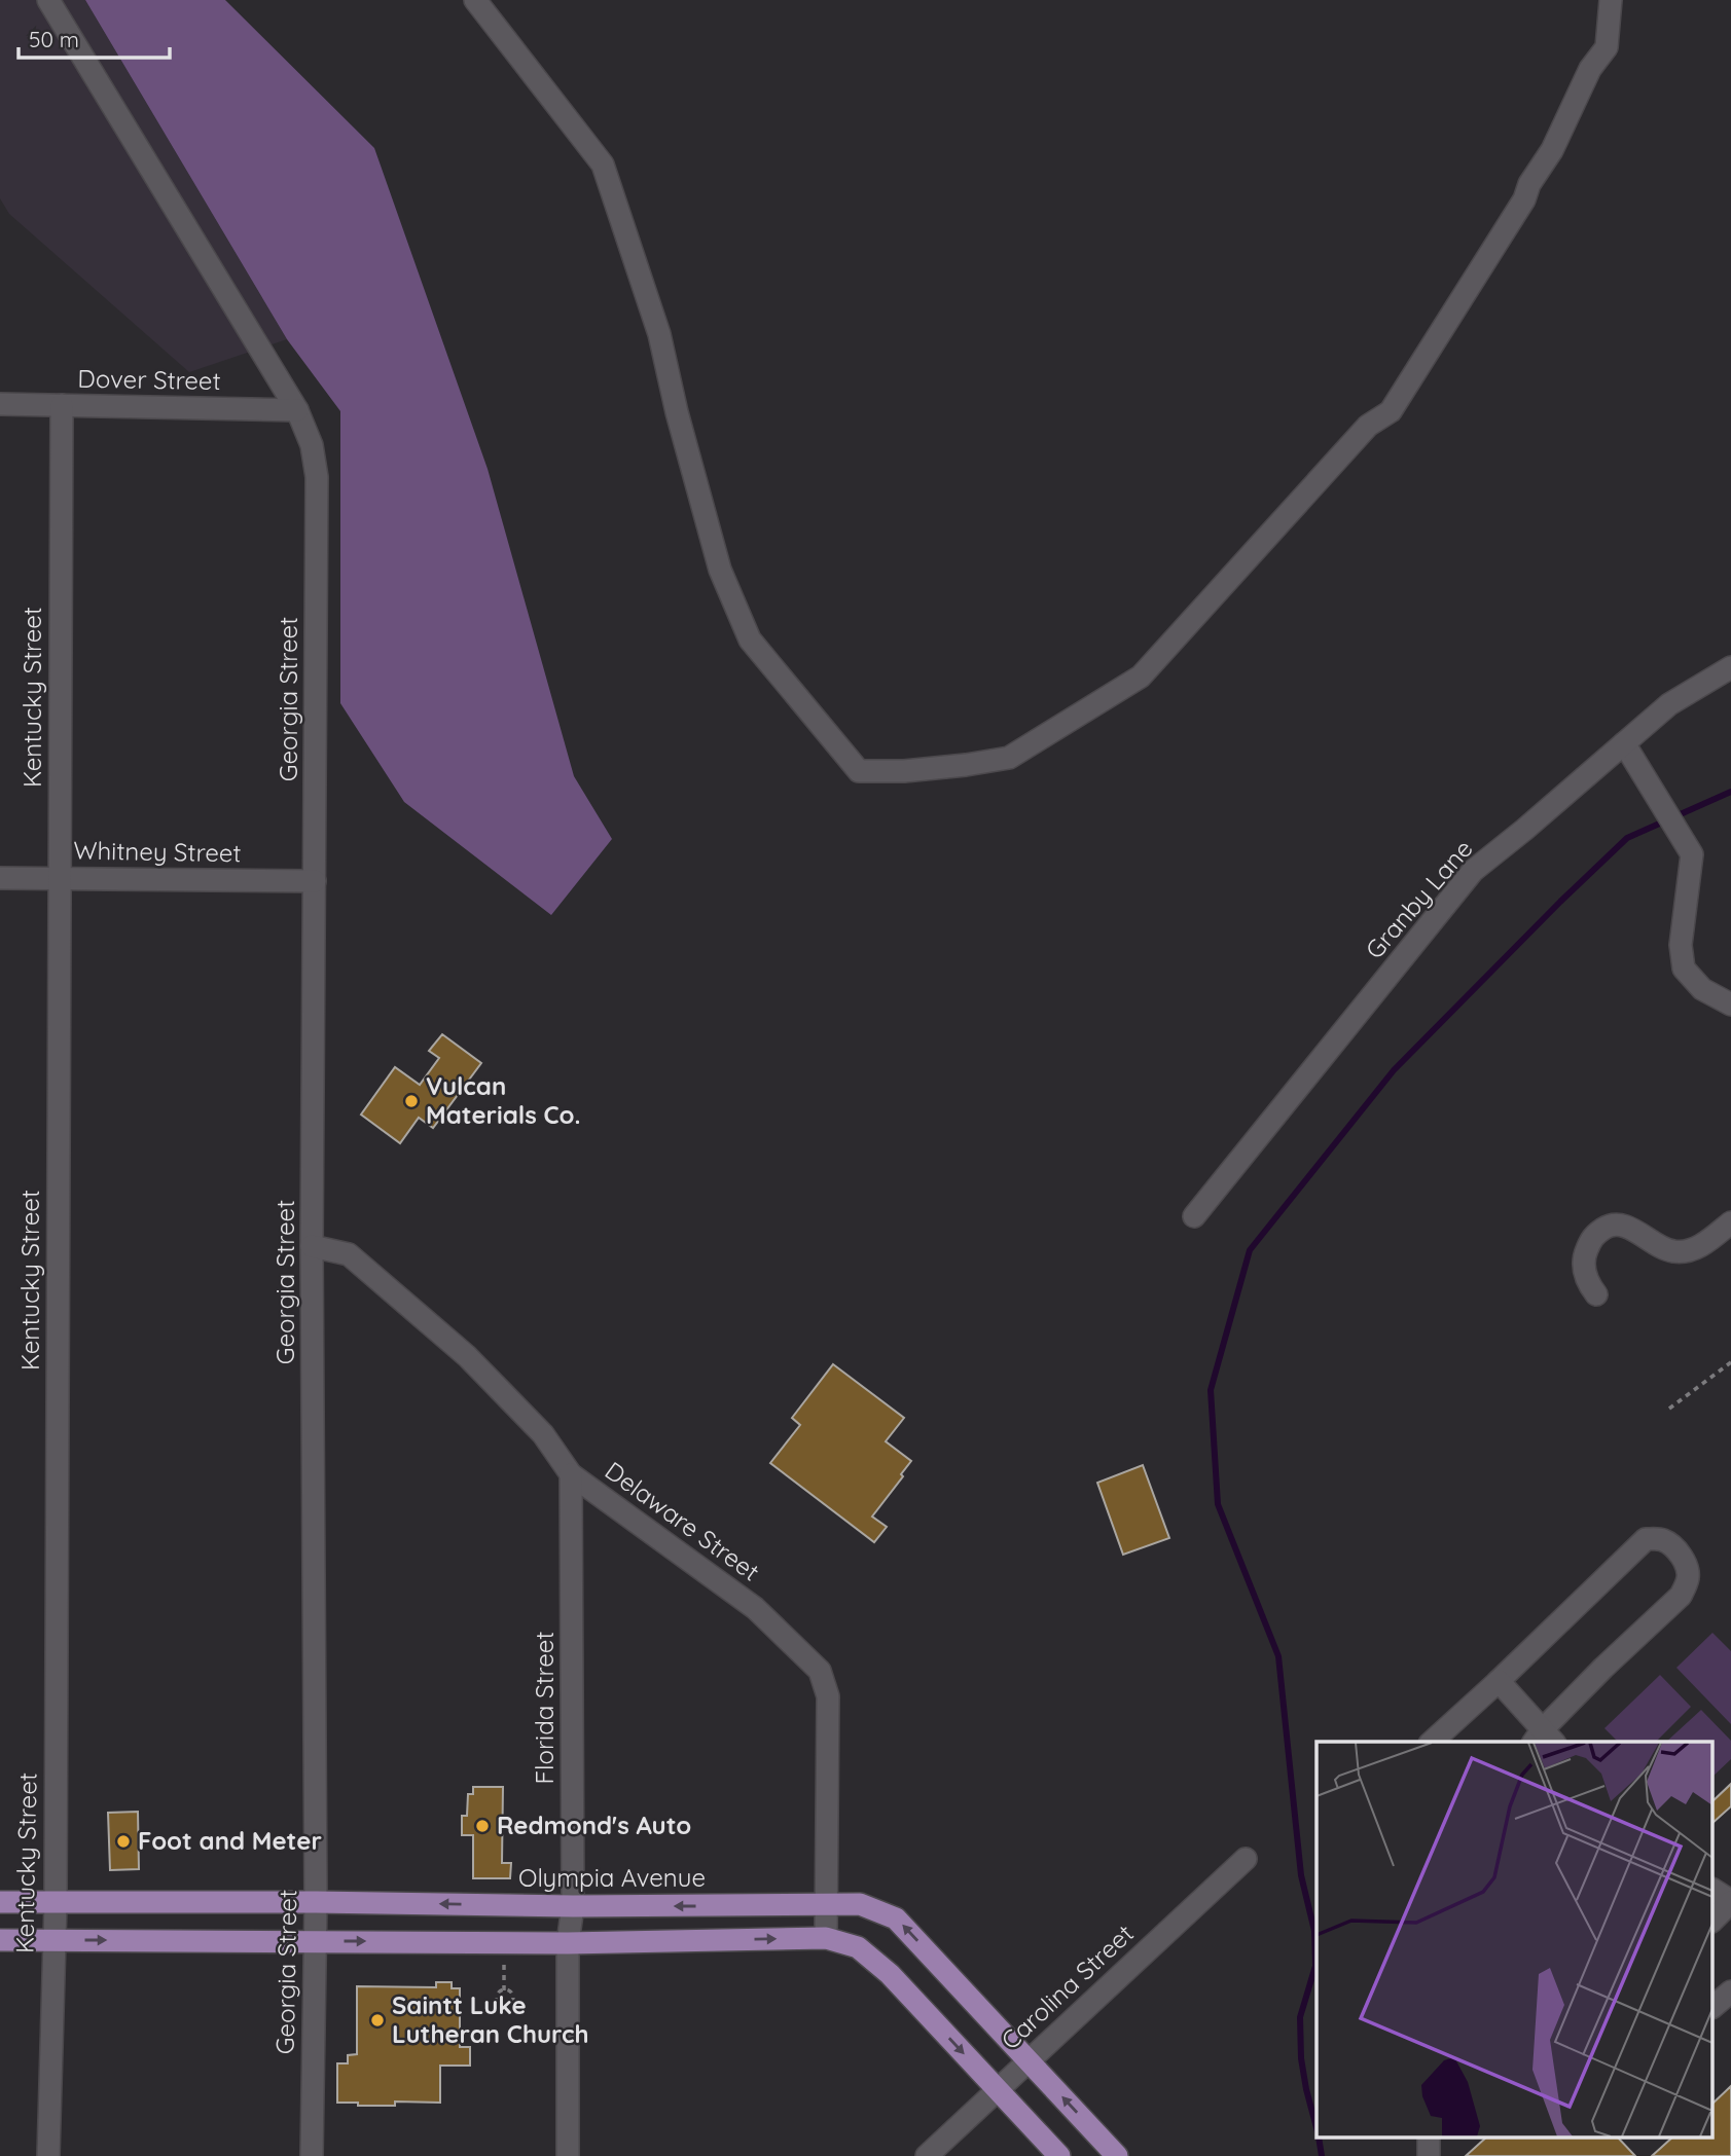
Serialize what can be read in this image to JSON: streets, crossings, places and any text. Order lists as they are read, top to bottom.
{
  "streets": {
    "main road": ["Olympia Avenue"],
    "street": [
      "Dover Street",
      "Kentucky Street",
      "Georgia Street",
      "Whitney Street",
      "Granby Lane",
      "Delaware Street",
      "Florida Street",
      "Carolina Street"
    ]
  },
  "crossings": [
    ["Dover Street", "Kentucky Street"],
    ["Dover Street", "Georgia Street"],
    ["Kentucky Street", "Whitney Street"],
    ["Kentucky Street", "Olympia Avenue"],
    ["Georgia Street", "Whitney Street"],
    ["Georgia Street", "Delaware Street"],
    ["Georgia Street", "Olympia Avenue"],
    ["Delaware Street", "Florida Street"],
    ["Delaware Street", "Olympia Avenue"],
    ["Florida Street", "Olympia Avenue"],
    ["Olympia Avenue", "Carolina Street"]
  ],
  "places": [
    "Vulcan Materials Co.",
    "Redmond's Auto",
    "Foot and Meter",
    "Saintt Luke Lutheran Church"
  ],
  "scale_bar": "50 m"
}
